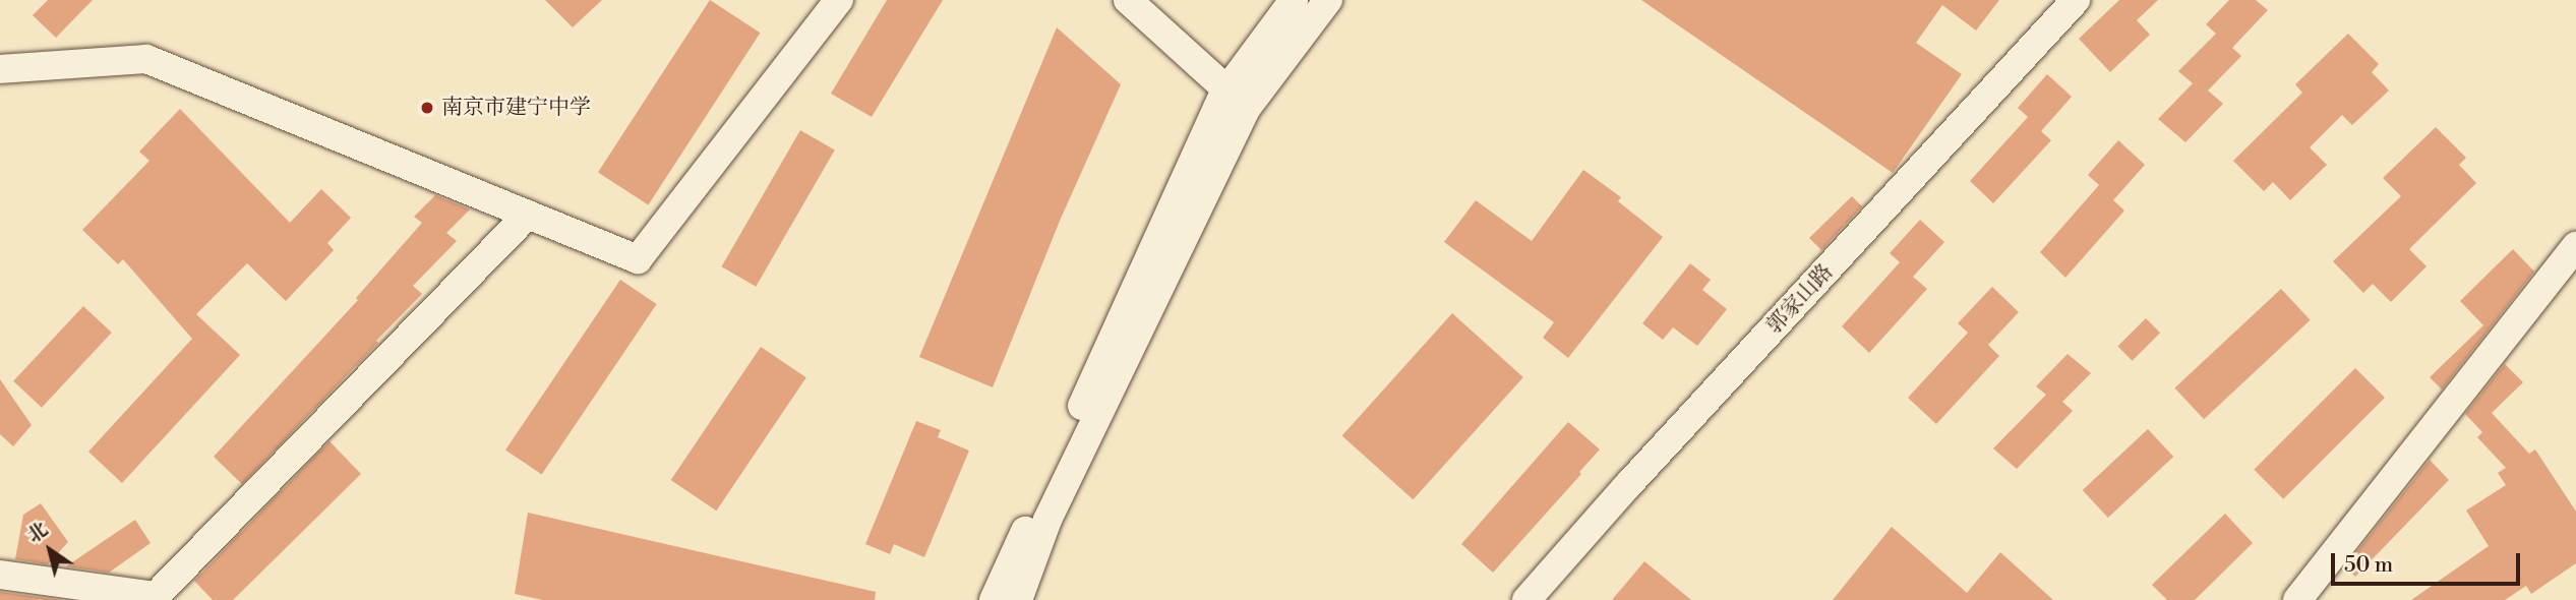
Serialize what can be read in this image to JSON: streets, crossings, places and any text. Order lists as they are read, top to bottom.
{
  "streets": {
    "street": ["郭家山路"]
  },
  "places": ["南京市建宁中学"],
  "scale_bar": "50 m",
  "north": "top left"
}
